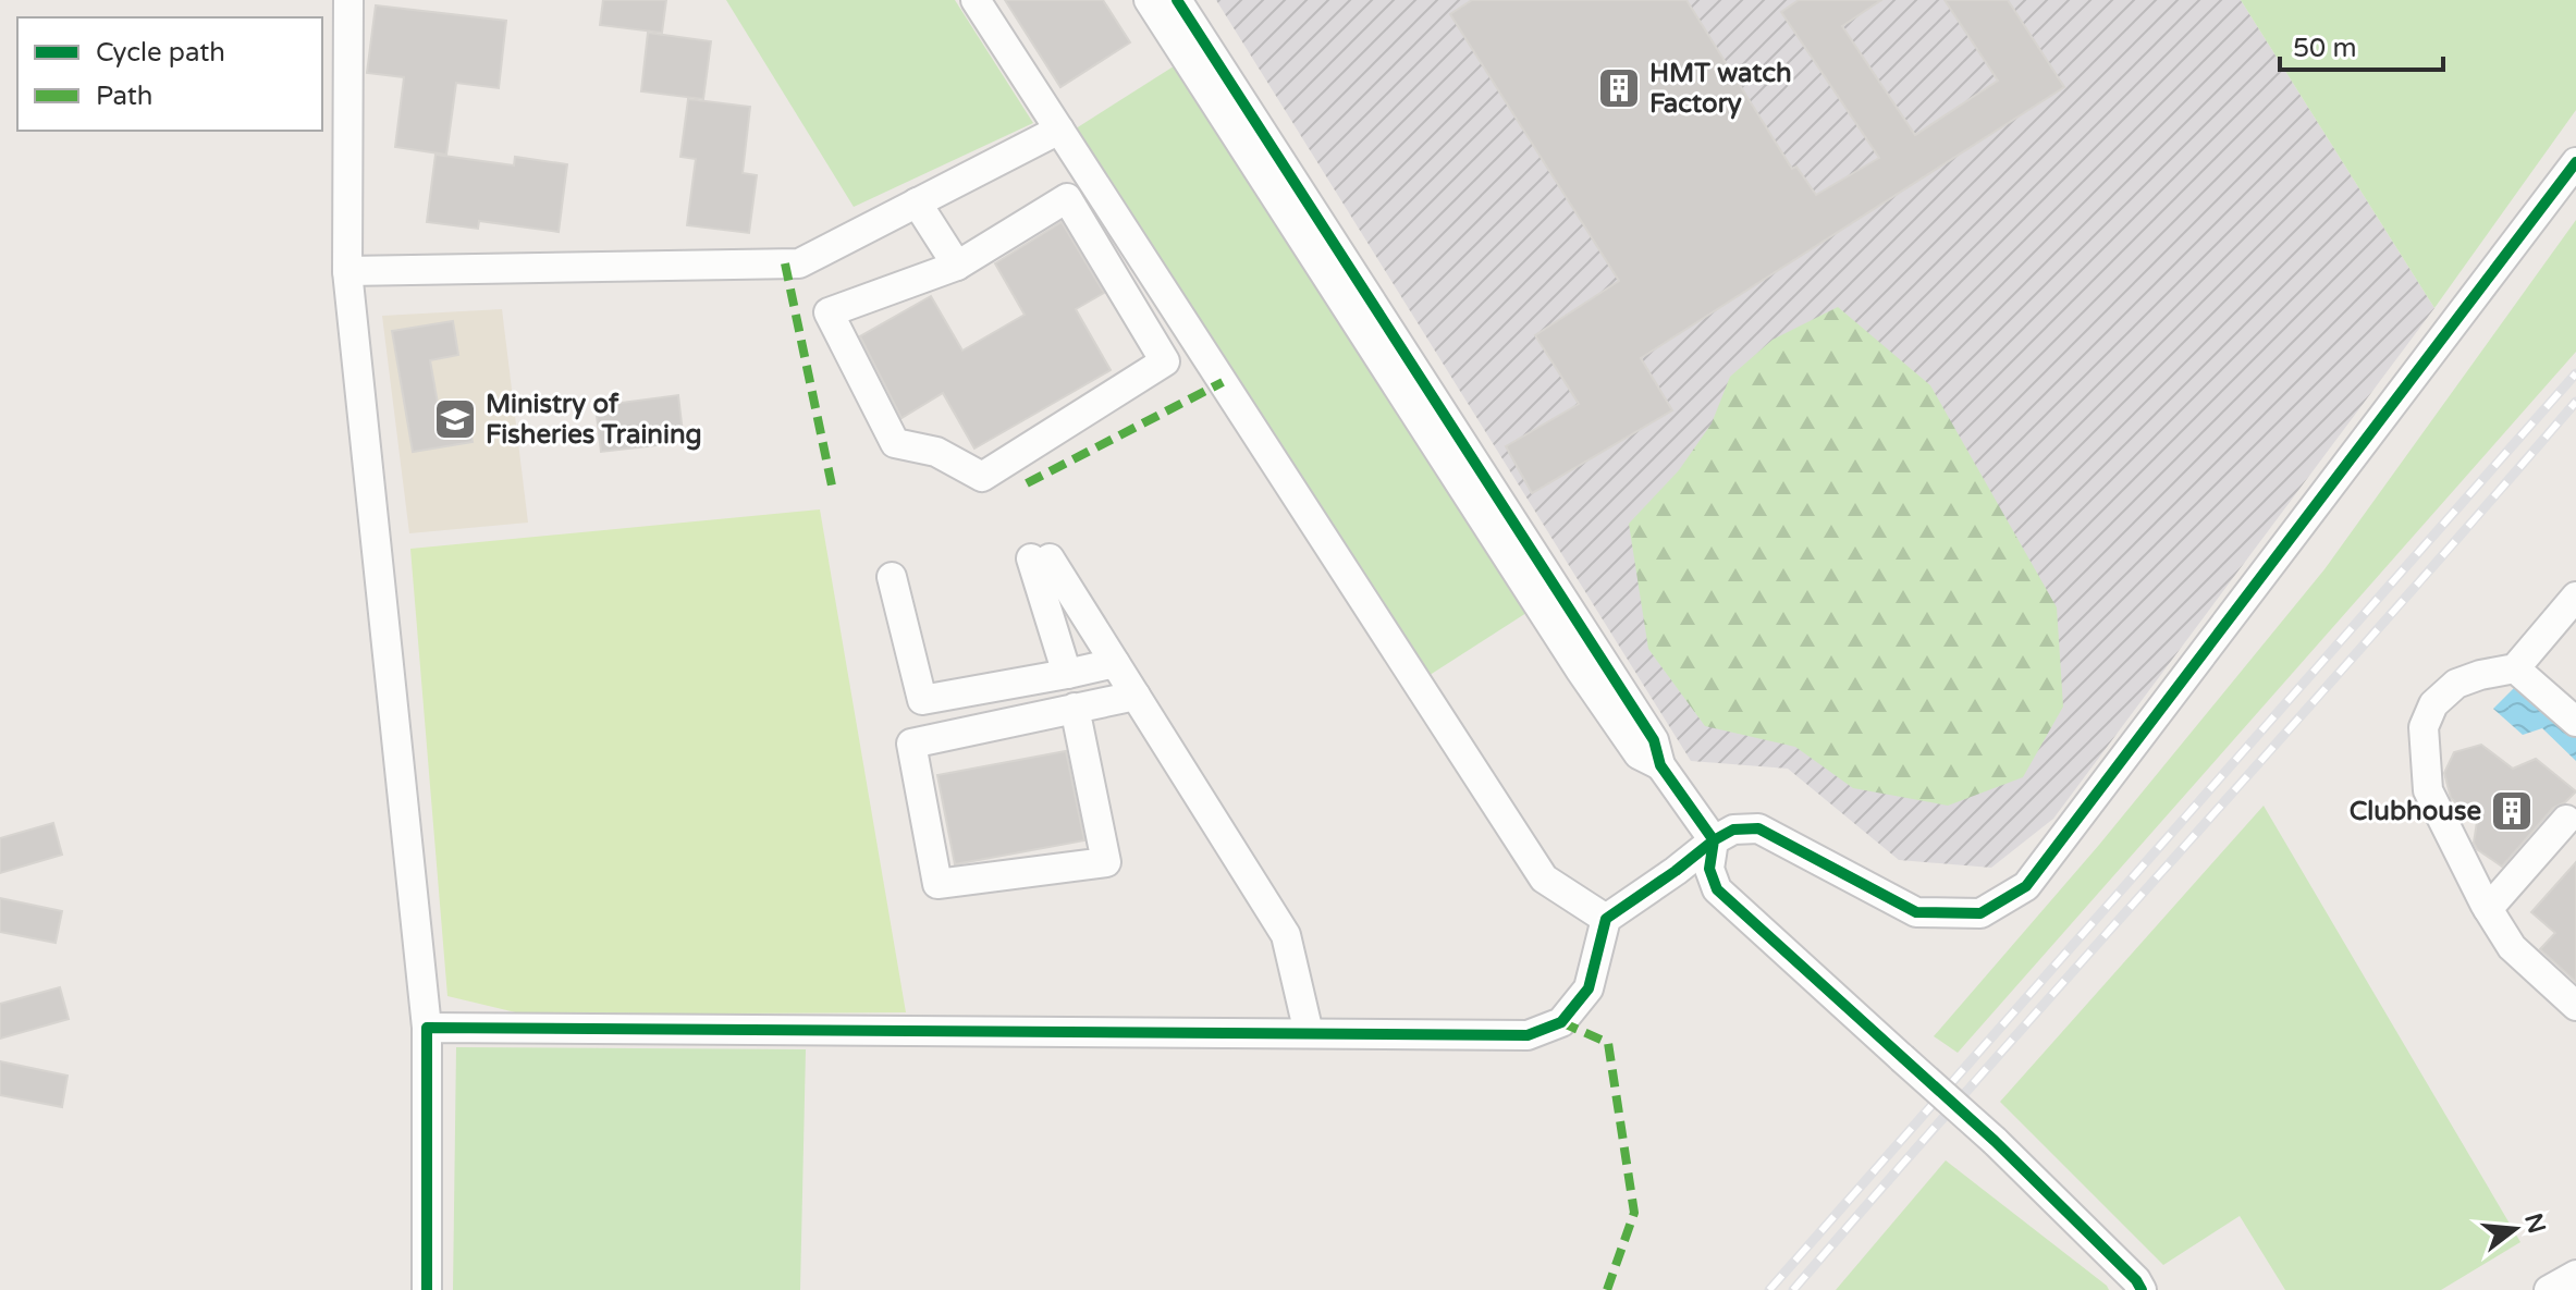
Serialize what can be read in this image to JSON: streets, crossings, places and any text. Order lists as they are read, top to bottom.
{
  "places": {
    "building": ["HMT watch Factory", "Clubhouse"],
    "school or university": ["Ministry of Fisheries Training"]
  },
  "legend": ["Cycle path", "Path"],
  "scale_bar": "50 m",
  "north": "right"
}
